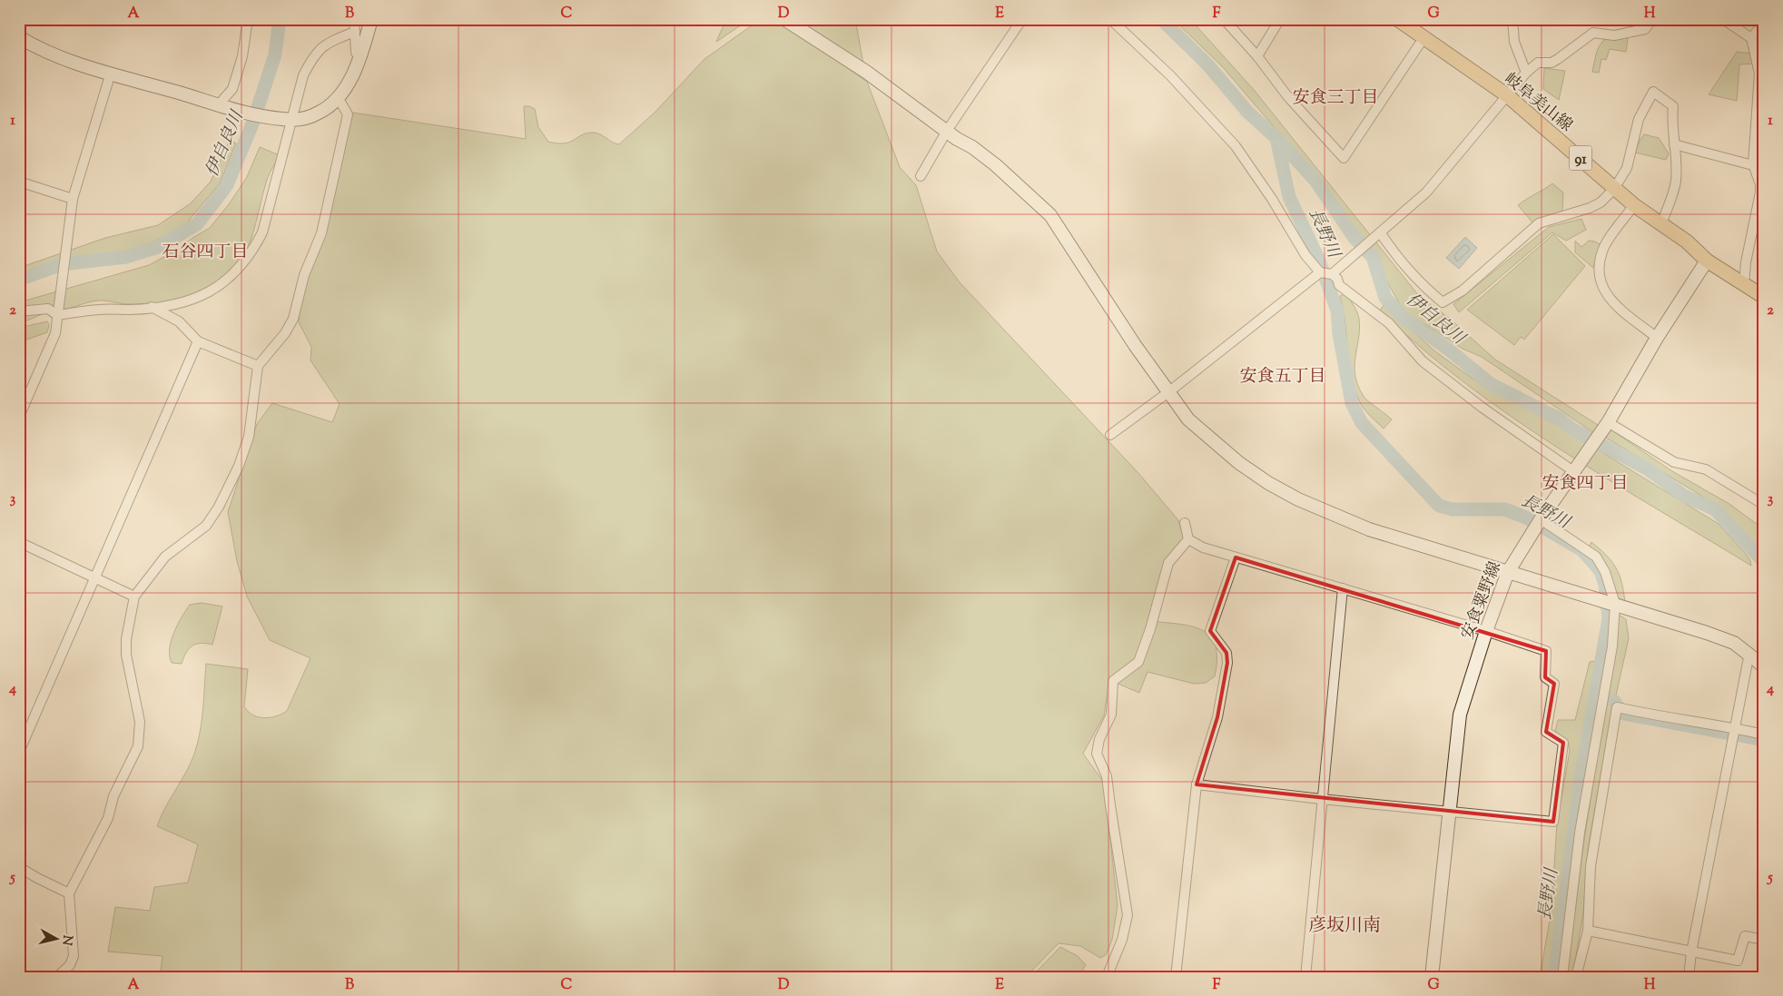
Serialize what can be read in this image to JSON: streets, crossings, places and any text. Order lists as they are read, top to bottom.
{
  "streets": {
    "main road": ["岐阜美山線", "91"],
    "street": ["安食粟野線"]
  },
  "crossings": [
    ["岐阜美山線", "安食粟野線"]
  ],
  "districts": [
    "安食三丁目",
    "石谷四丁目",
    "安食五丁目",
    "安食四丁目",
    "彦坂川南"
  ],
  "water": ["伊自良川", "長野川"],
  "north": "right",
  "grid": {
    "columns": [
      "A",
      "B",
      "C",
      "D",
      "E",
      "F",
      "G",
      "H"
    ],
    "rows": [
      "1",
      "2",
      "3",
      "4",
      "5"
    ]
  }
}
